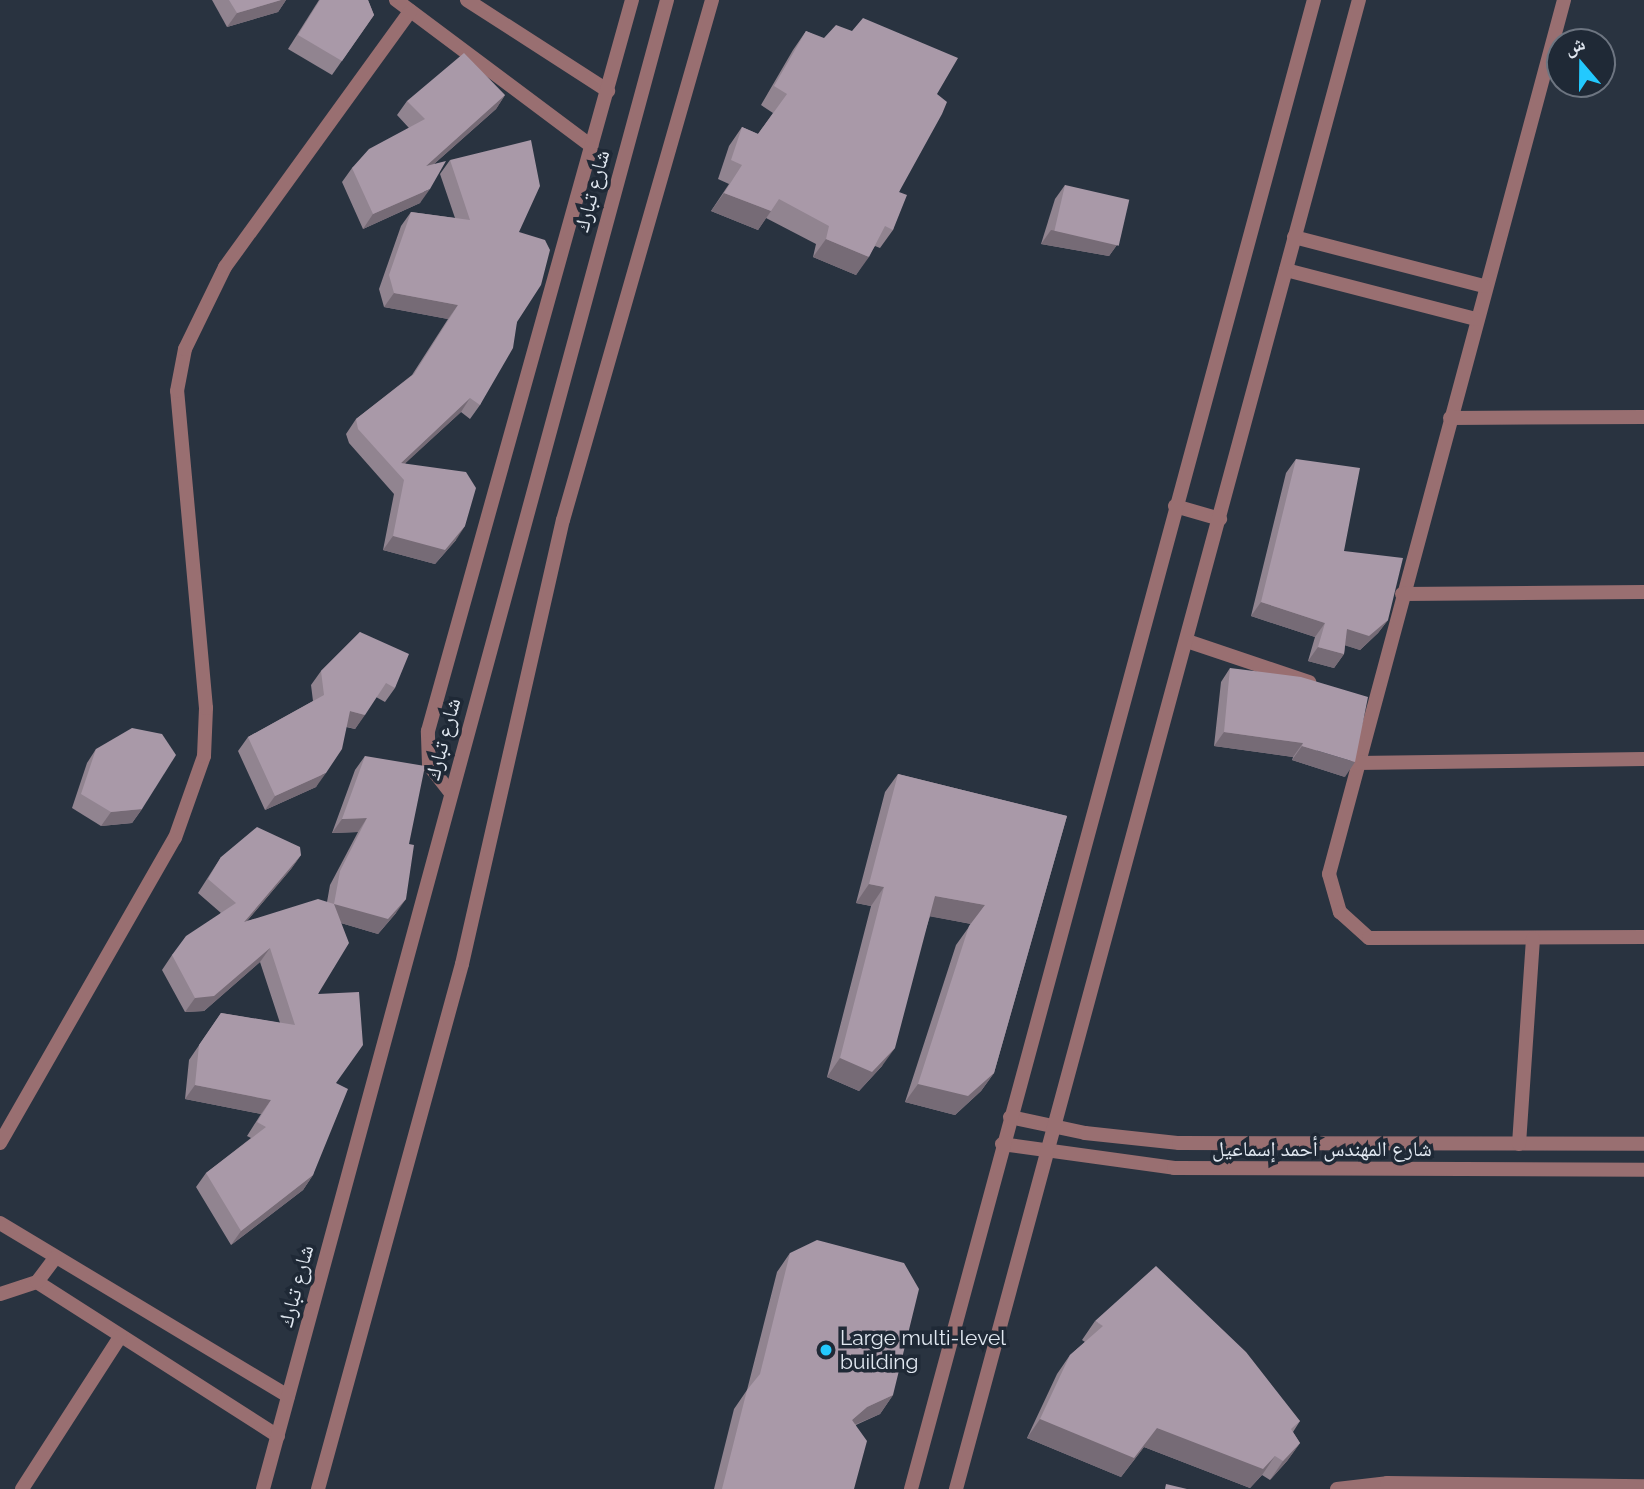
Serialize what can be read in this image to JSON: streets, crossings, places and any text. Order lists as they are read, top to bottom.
{
  "streets": {
    "street": ["شارع تبارك", "شارع المهندس أحمد إسماعيل"]
  },
  "places": ["Large multi-level building"],
  "north": "top"
}
